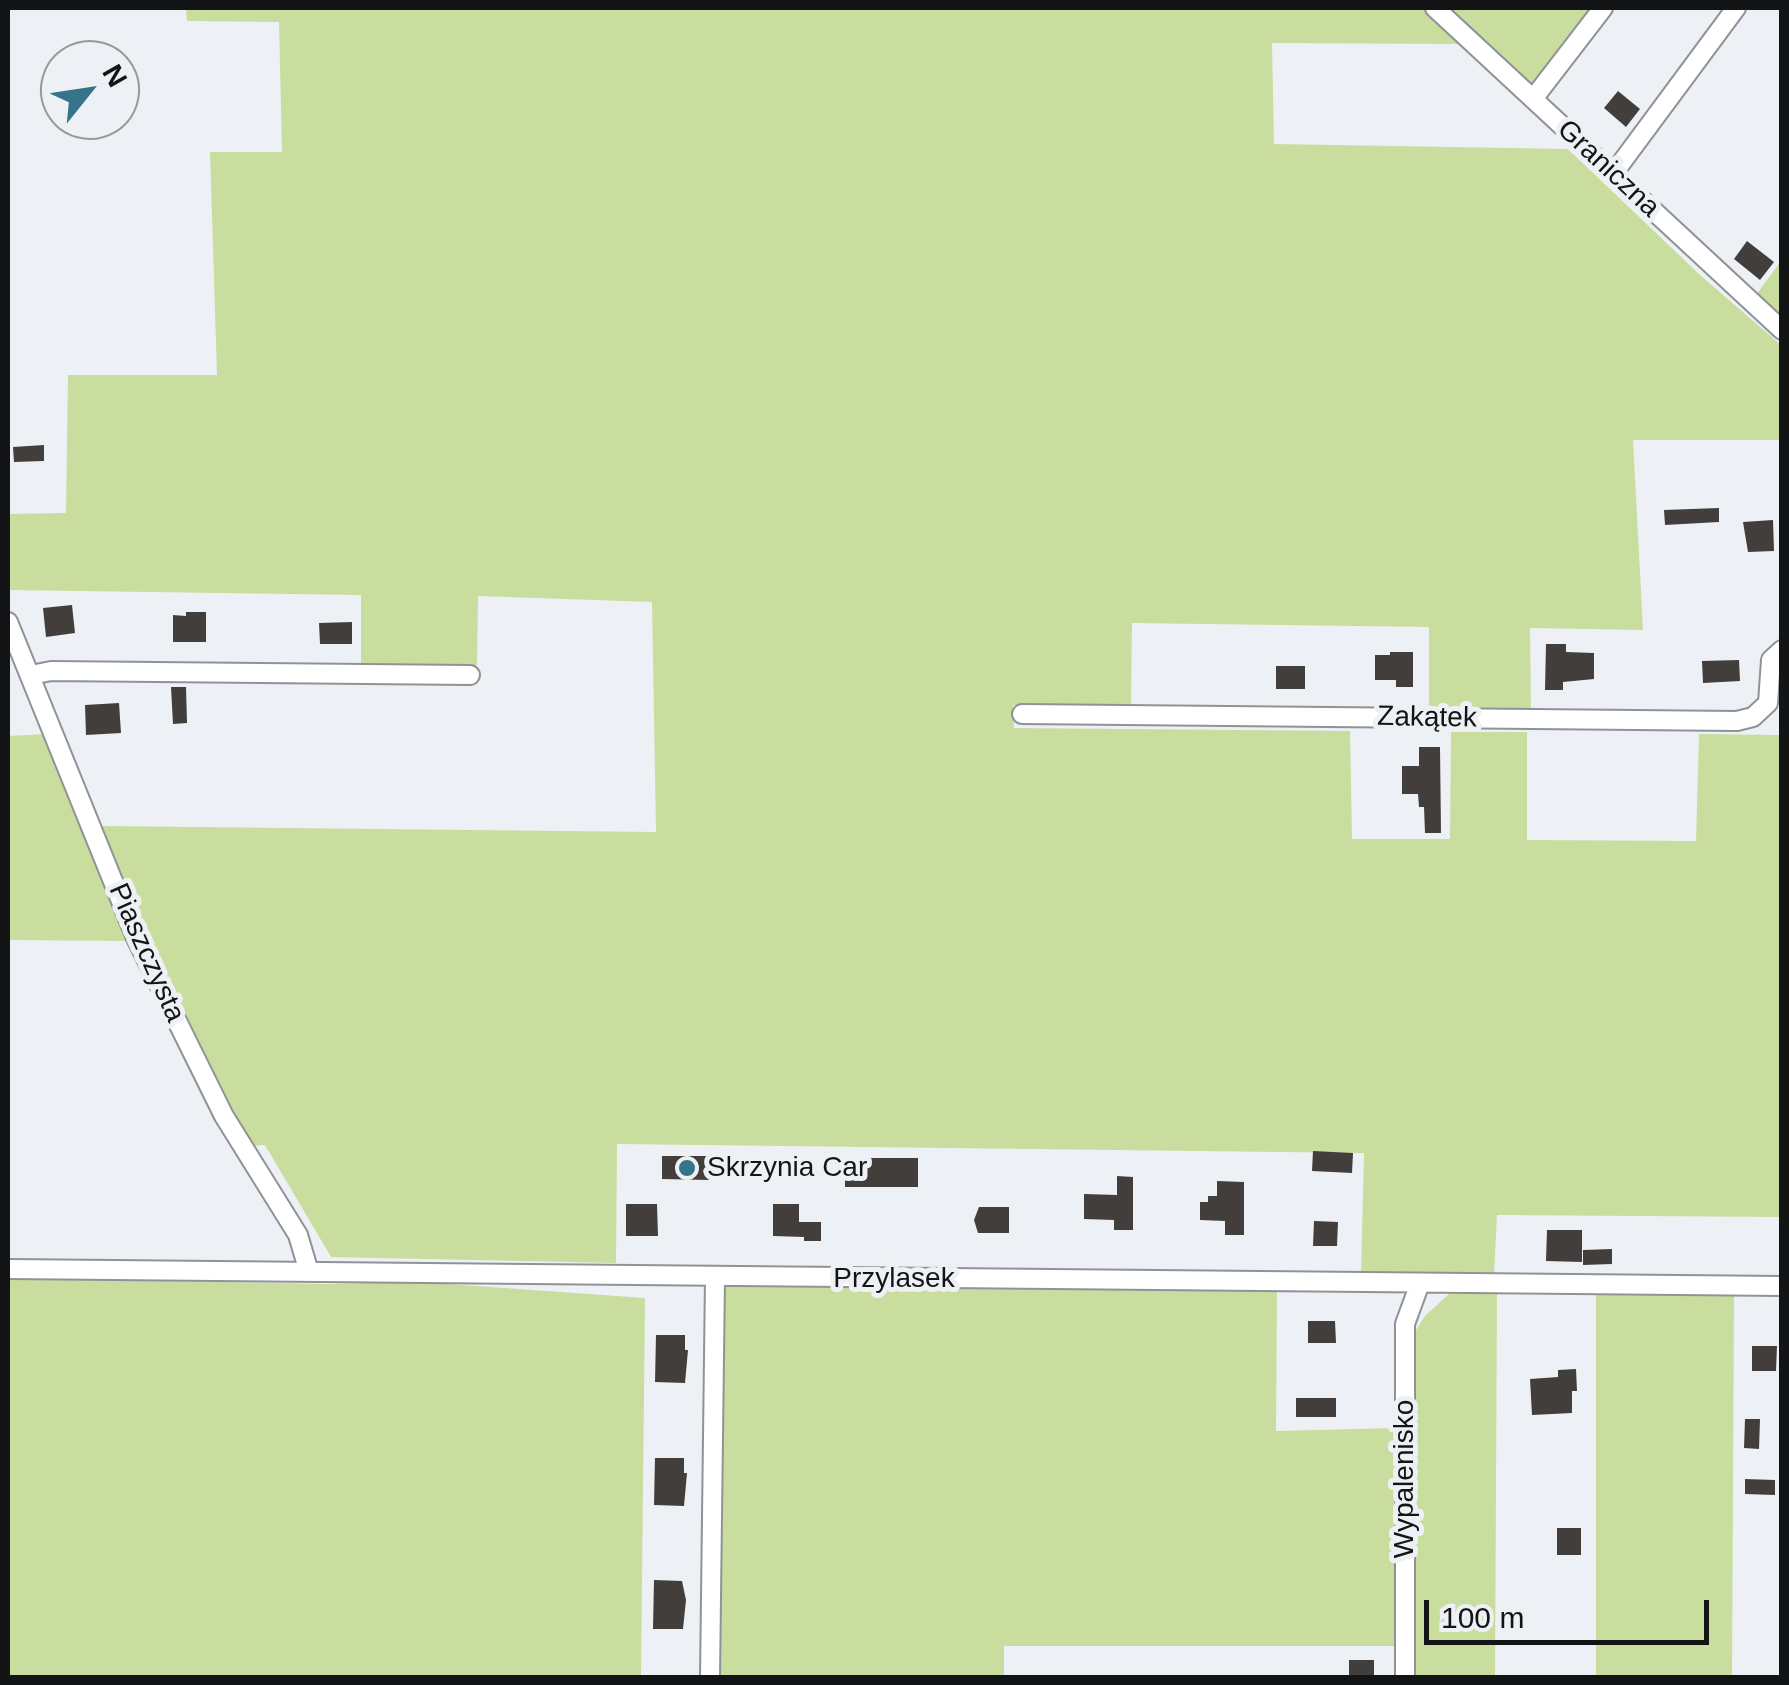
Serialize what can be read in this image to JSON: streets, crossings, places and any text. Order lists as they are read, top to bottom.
{
  "streets": {
    "street": [
      "Graniczna",
      "Zakątek",
      "Piaszczysta",
      "Przylasek",
      "Wypalenisko"
    ]
  },
  "crossings": [
    ["Piaszczysta", "Przylasek"],
    ["Przylasek", "Wypalenisko"]
  ],
  "places": ["Skrzynia Car"],
  "scale_bar": "100 m",
  "north": "top right"
}
